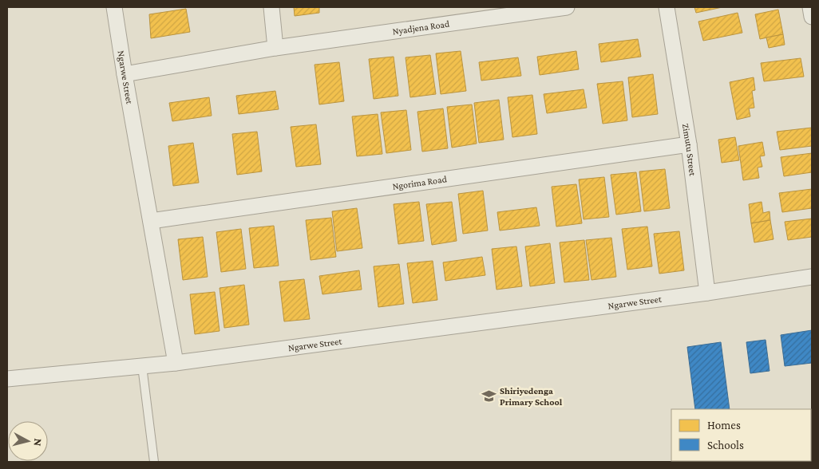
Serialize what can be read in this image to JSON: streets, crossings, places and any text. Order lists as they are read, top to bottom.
{
  "streets": {
    "street": [
      "Nyadjena Road",
      "Ngarwe Street",
      "Zimutu Street",
      "Ngorima Road"
    ]
  },
  "crossings": [
    ["Nyadjena Road", "Ngarwe Street"],
    ["Ngarwe Street", "Zimutu Street"],
    ["Ngarwe Street", "Ngorima Road"],
    ["Zimutu Street", "Ngorima Road"]
  ],
  "places": {
    "school or university": ["Shiriyedenga Primary School"]
  },
  "legend": ["Homes", "Schools"],
  "north": "right"
}
